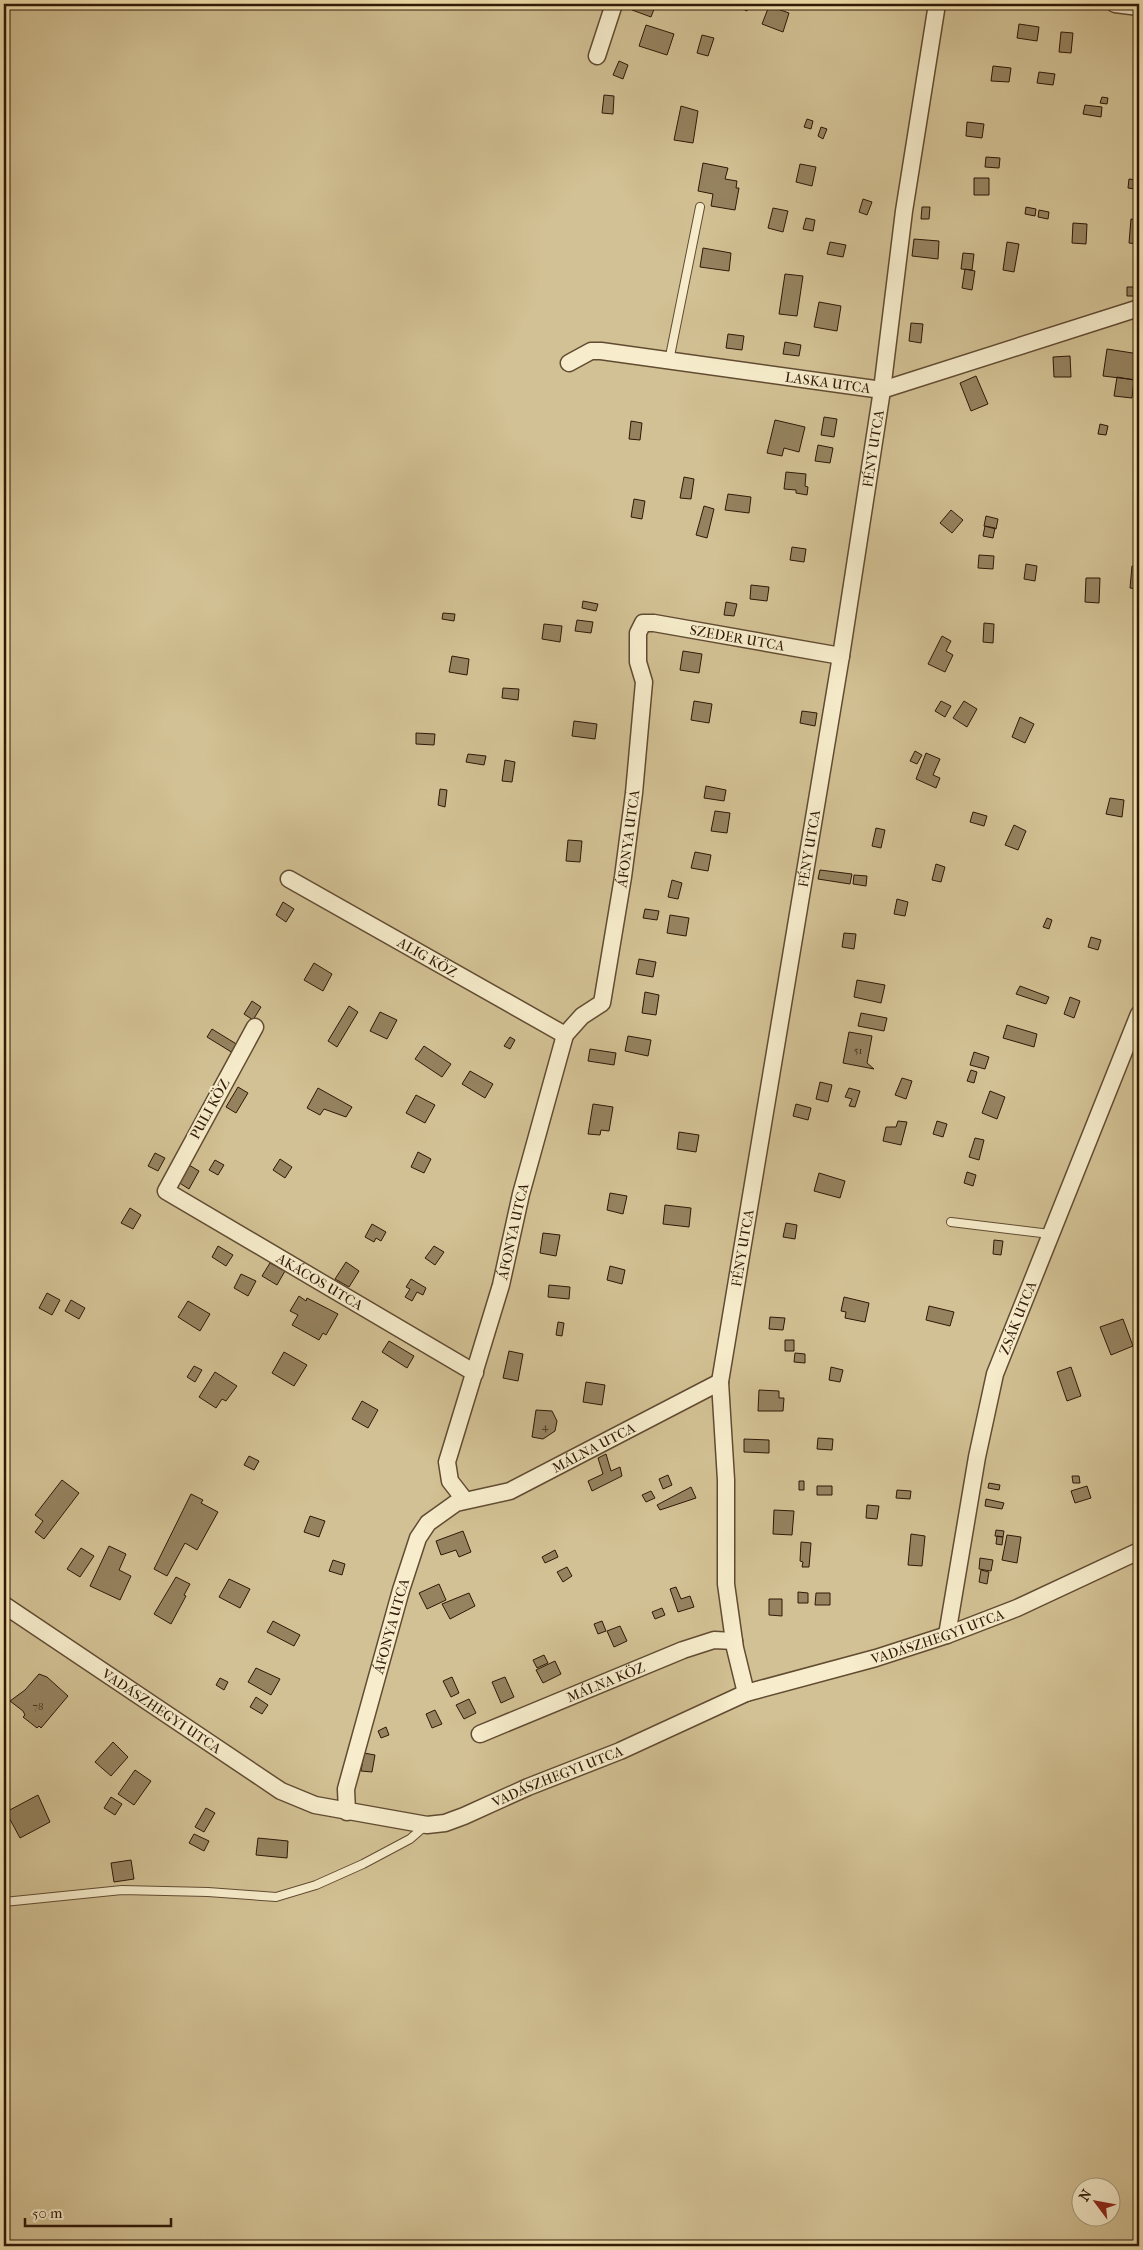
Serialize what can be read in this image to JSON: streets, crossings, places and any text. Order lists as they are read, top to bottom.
{
  "streets": {
    "street": [
      "LASKA UTCA",
      "FÉNY UTCA",
      "SZEDER UTCA",
      "ÁFONYA UTCA",
      "ALIG KÖZ",
      "PULI KÖZ",
      "AKÁCOS UTCA",
      "ZSÁK UTCA",
      "MÁLNA UTCA",
      "VADÁSZHEGYI UTCA",
      "MÁLNA KÖZ"
    ]
  },
  "crossings": [
    ["LASKA UTCA", "FÉNY UTCA"],
    ["FÉNY UTCA", "SZEDER UTCA"],
    ["FÉNY UTCA", "MÁLNA UTCA"],
    ["FÉNY UTCA", "VADÁSZHEGYI UTCA"],
    ["FÉNY UTCA", "MÁLNA KÖZ"],
    ["SZEDER UTCA", "ÁFONYA UTCA"],
    ["ÁFONYA UTCA", "ALIG KÖZ"],
    ["ÁFONYA UTCA", "AKÁCOS UTCA"],
    ["ÁFONYA UTCA", "MÁLNA UTCA"],
    ["ÁFONYA UTCA", "VADÁSZHEGYI UTCA"],
    ["PULI KÖZ", "AKÁCOS UTCA"],
    ["ZSÁK UTCA", "VADÁSZHEGYI UTCA"]
  ],
  "house_numbers": ["51", "4", "78"],
  "scale_bar": "50 m",
  "north": "top left"
}
